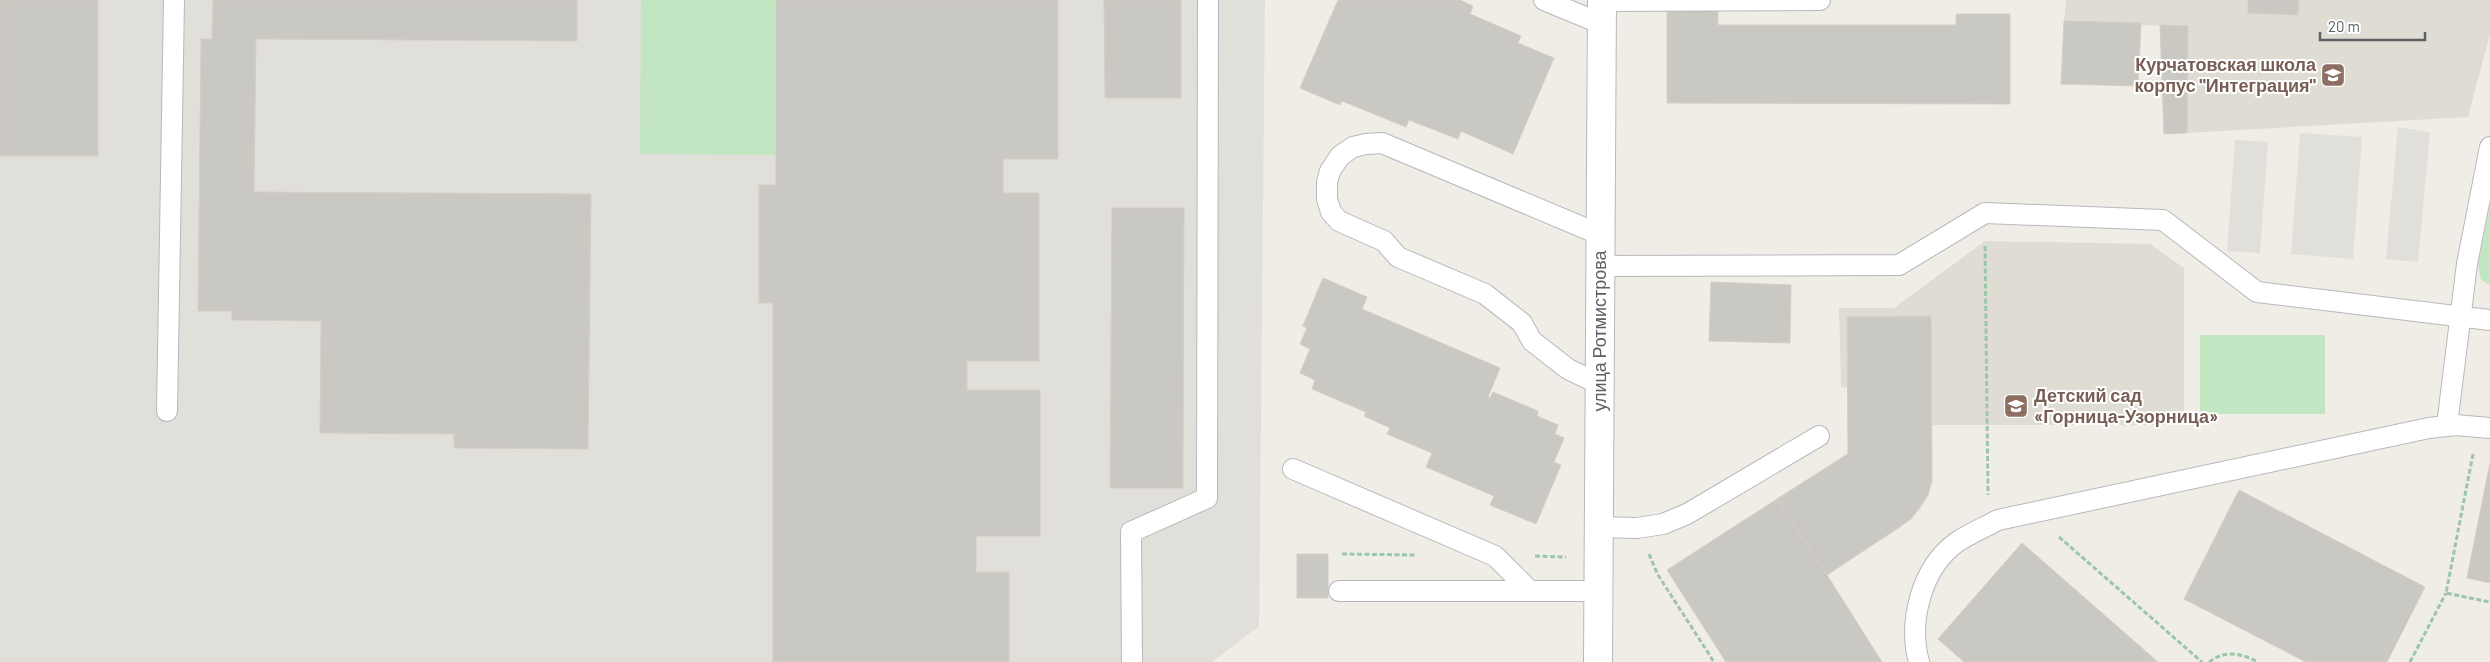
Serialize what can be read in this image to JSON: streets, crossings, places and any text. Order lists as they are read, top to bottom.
{
  "streets": {
    "street": ["улица Ротмистрова"]
  },
  "places": {
    "school or university": ["Курчатовская школа корпус \"Интеграция\"", "Детский сад «Горница-Узорница»"]
  },
  "scale_bar": "20 m"
}
